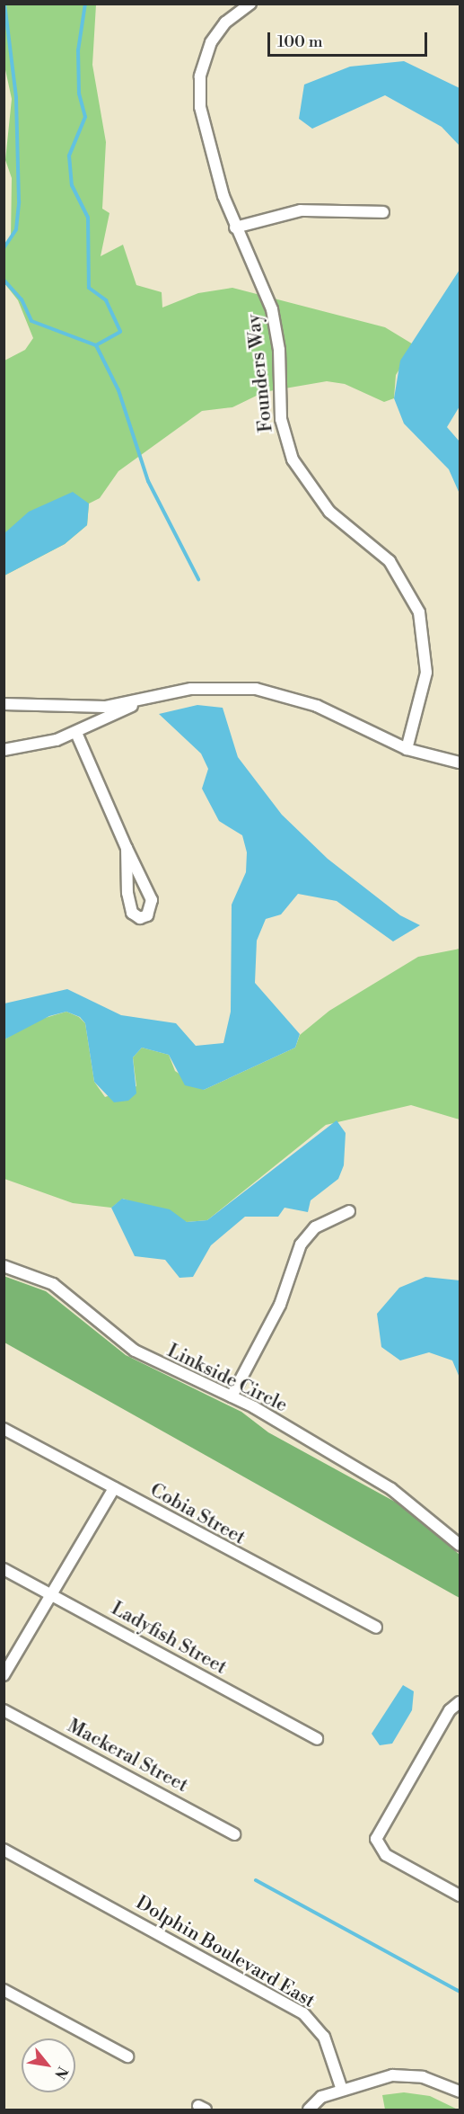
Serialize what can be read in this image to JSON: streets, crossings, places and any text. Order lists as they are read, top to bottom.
{
  "streets": {
    "street": [
      "Founders Way",
      "Linkside Circle",
      "Cobia Street",
      "Ladyfish Street",
      "Mackeral Street",
      "Dolphin Boulevard East"
    ]
  },
  "scale_bar": "100 m",
  "north": "bottom right"
}
